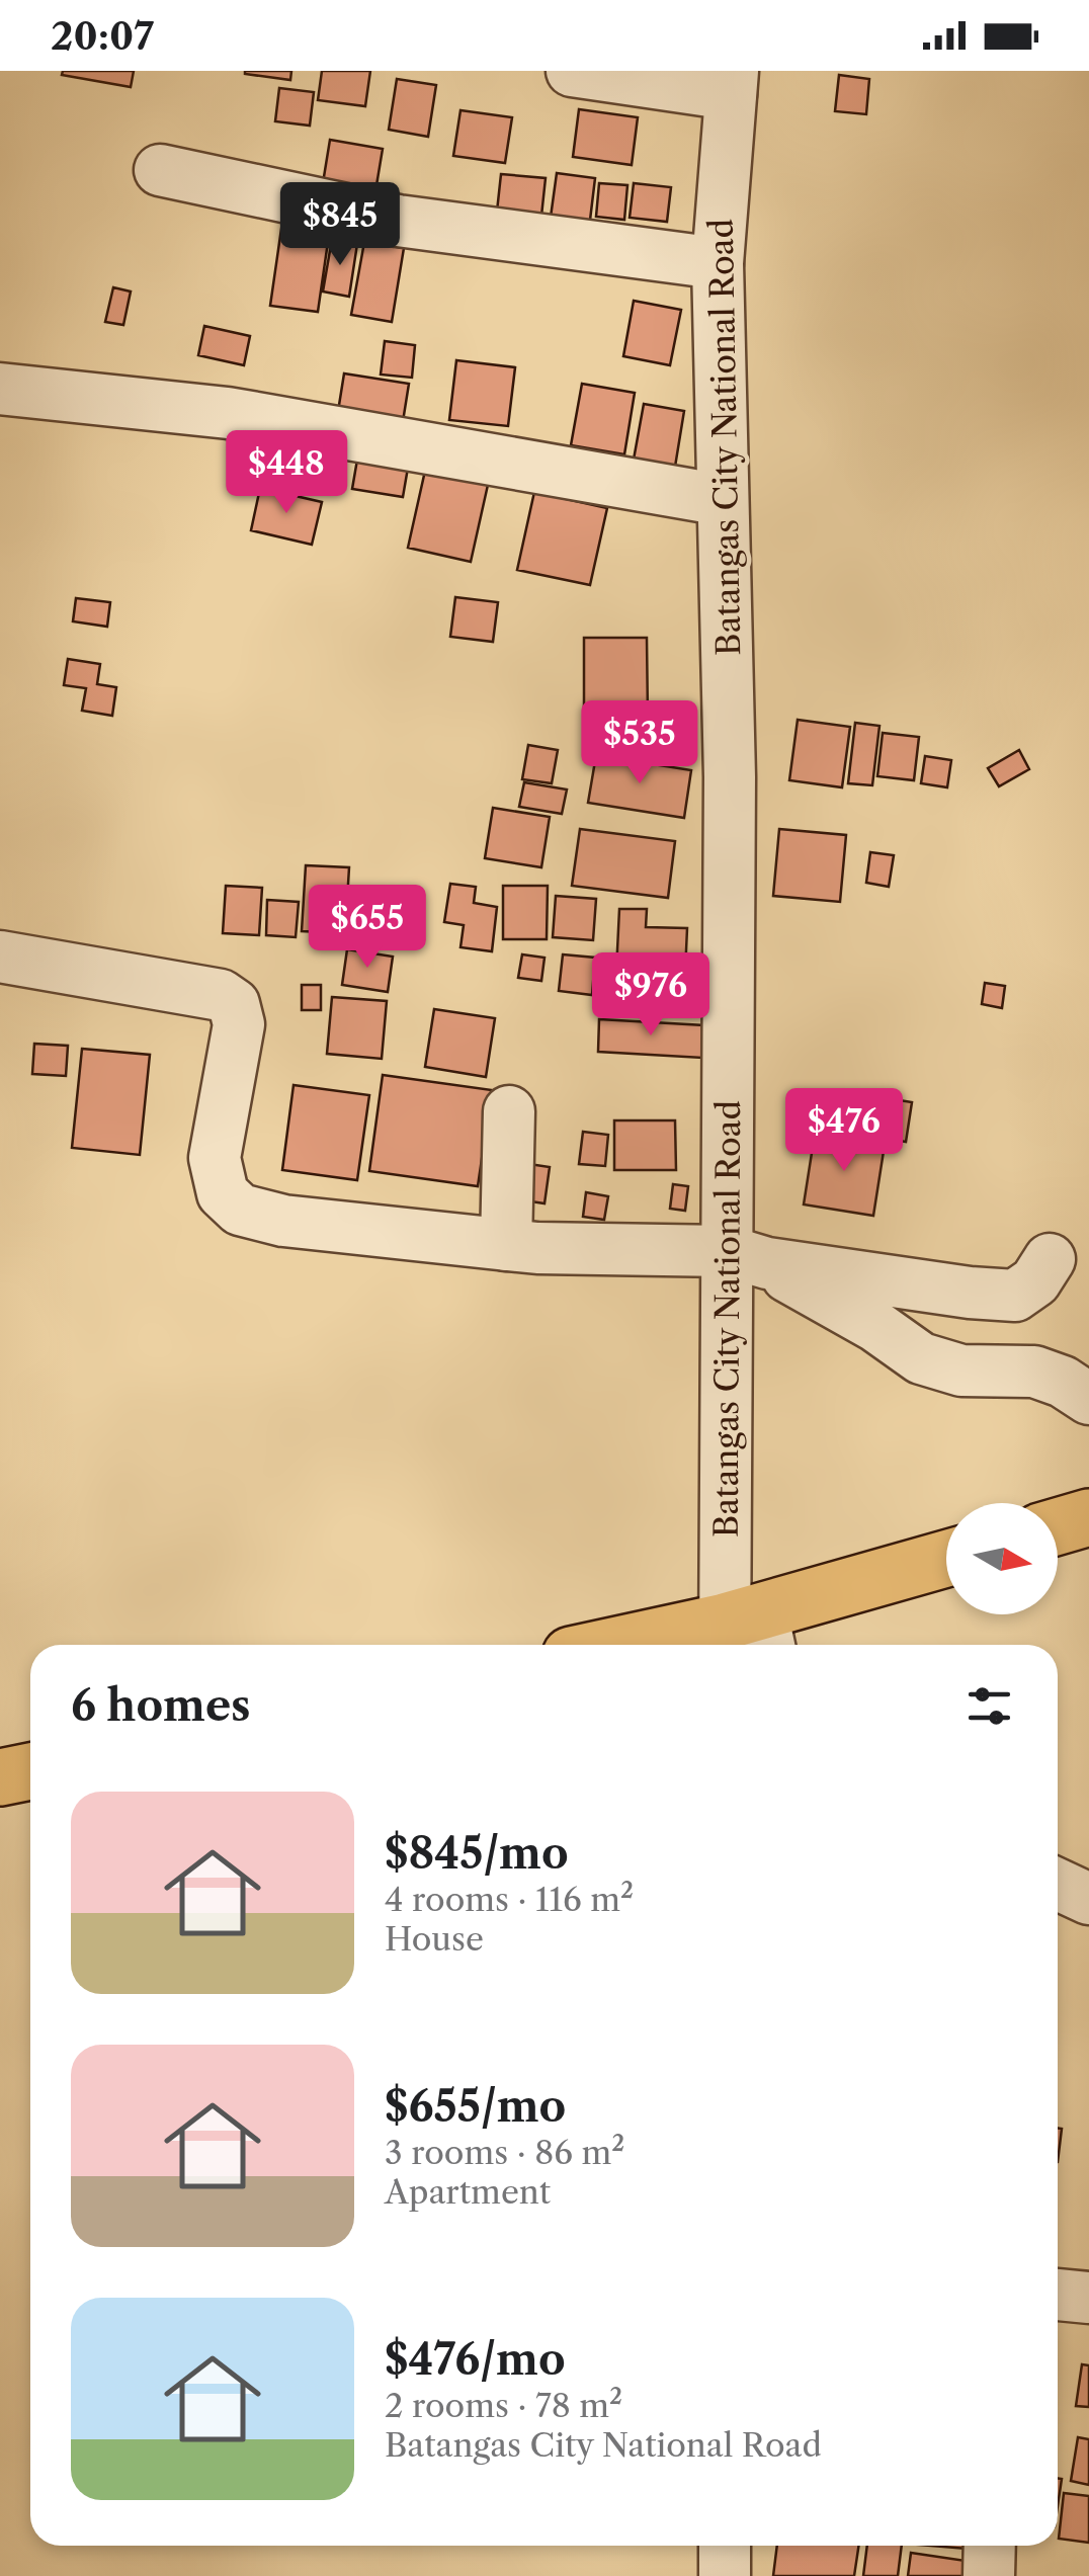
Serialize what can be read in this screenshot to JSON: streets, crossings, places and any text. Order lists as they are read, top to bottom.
{
  "streets": {
    "street": ["Batangas City National Road"]
  },
  "north": "right",
  "page": {
    "status": "20:07",
    "price": [
      "$845",
      "$448",
      "$535",
      "$655",
      "$976",
      "$476"
    ],
    "heading": "6 homes",
    "list": [
      {
        "name": "$845/mo",
        "note": "4 rooms · 116 m² · House"
      },
      {
        "name": "$655/mo",
        "note": "3 rooms · 86 m² · Apartment"
      },
      {
        "name": "$476/mo",
        "note": "2 rooms · 78 m² · Batangas City National Road"
      }
    ]
  }
}
